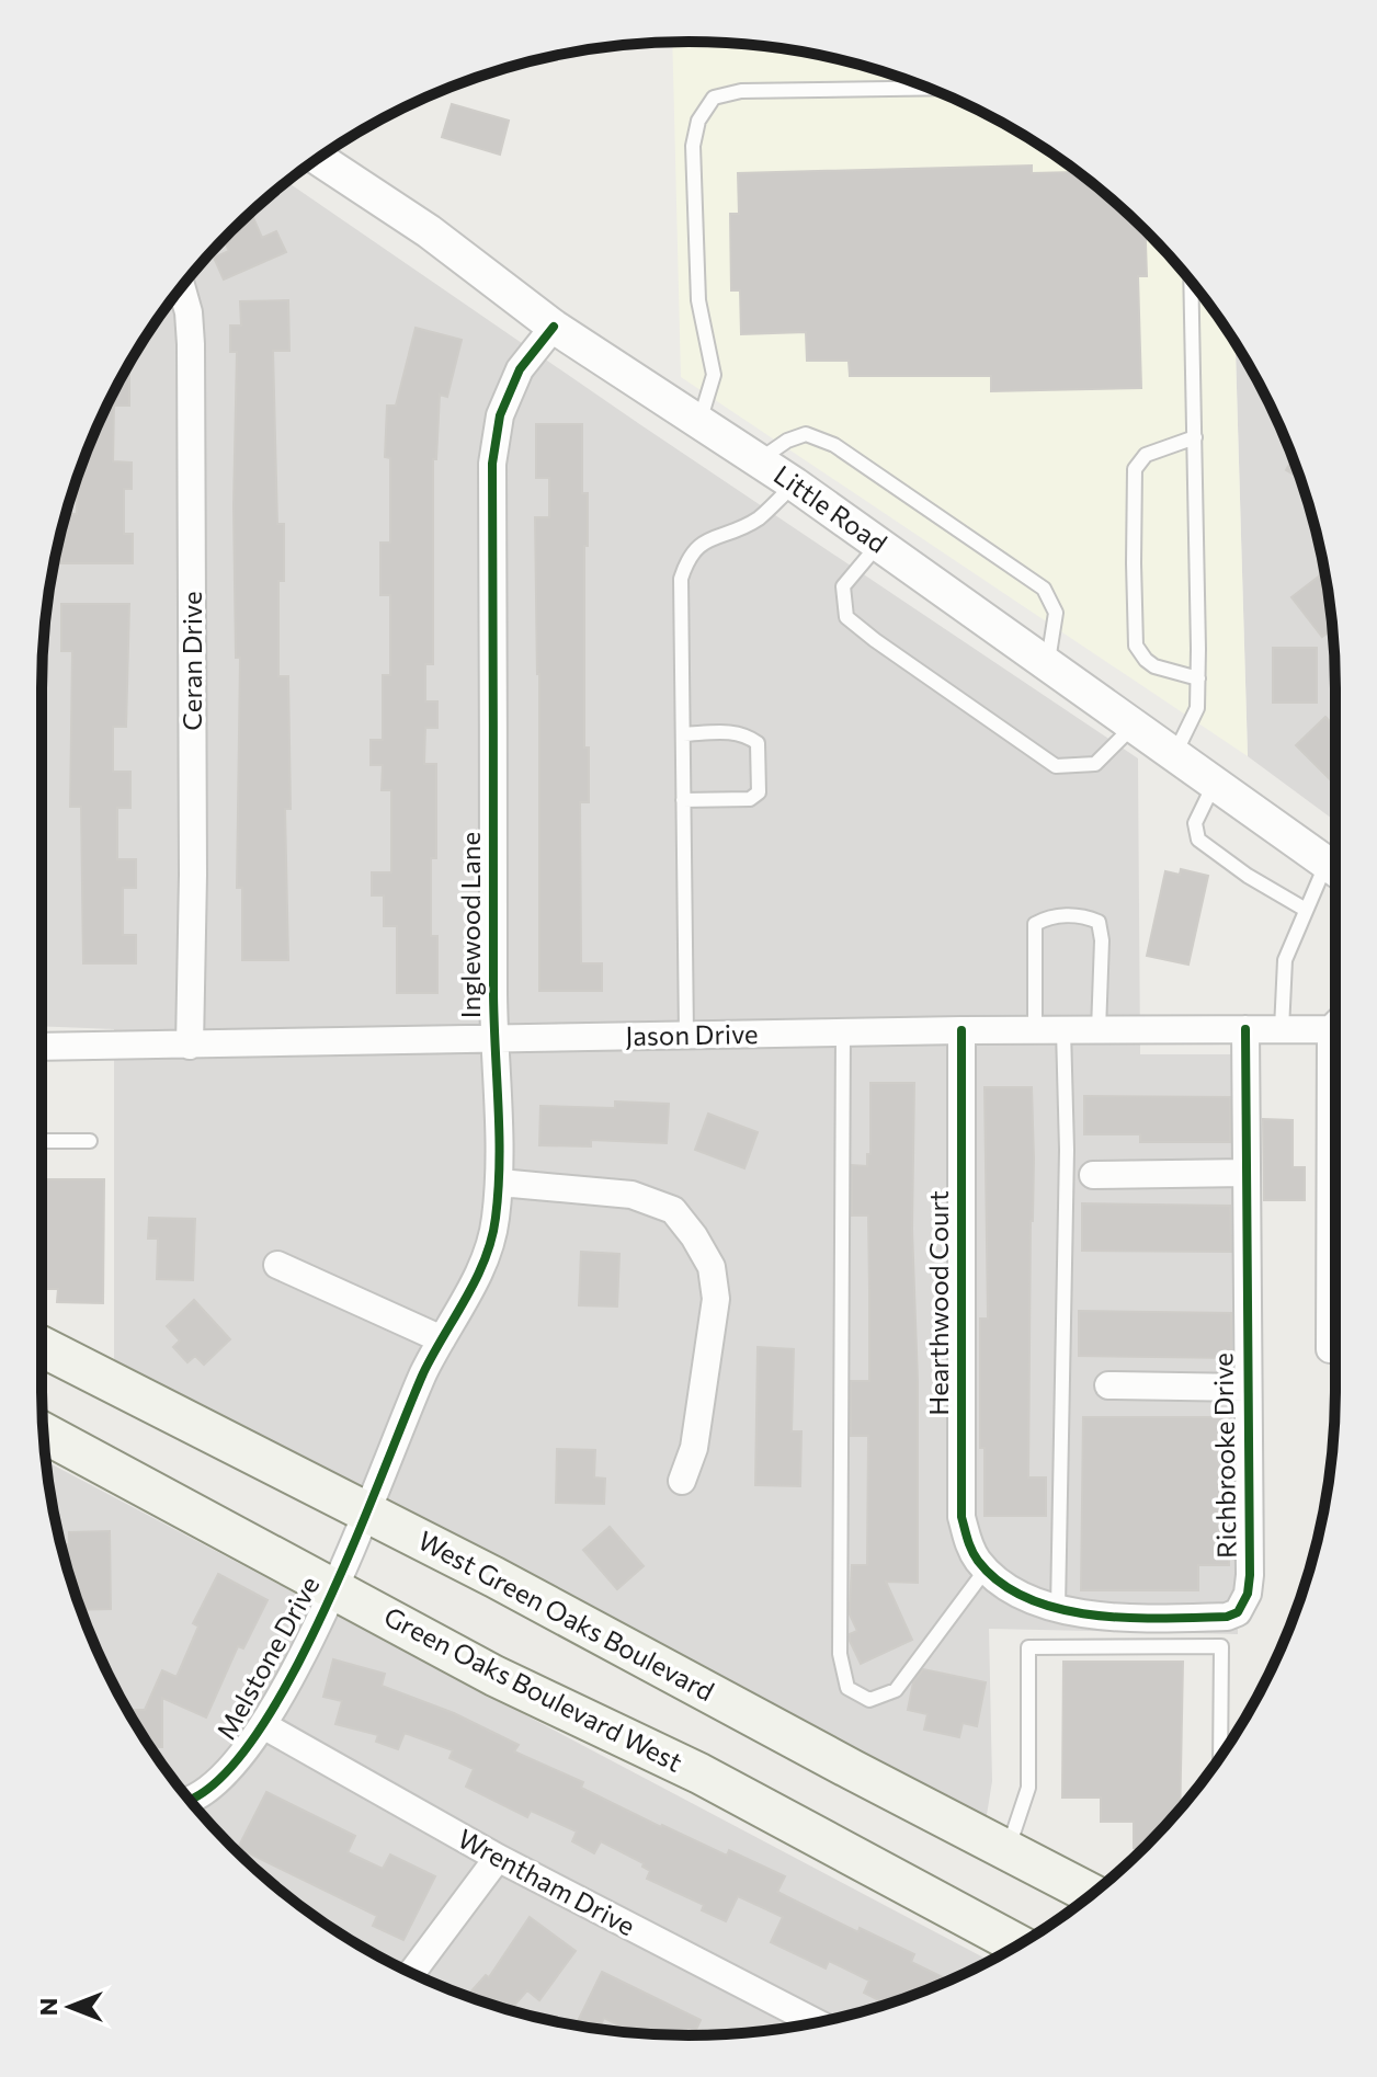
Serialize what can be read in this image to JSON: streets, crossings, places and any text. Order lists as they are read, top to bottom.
{
  "streets": {
    "main road": ["West Green Oaks Boulevard", "Green Oaks Boulevard West"],
    "street": [
      "Little Road",
      "Ceran Drive",
      "Inglewood Lane",
      "Jason Drive",
      "Hearthwood Court",
      "Richbrooke Drive",
      "Melstone Drive",
      "Wrentham Drive"
    ]
  },
  "crossings": [
    ["Little Road", "Inglewood Lane"],
    ["Ceran Drive", "Jason Drive"],
    ["Inglewood Lane", "Jason Drive"],
    ["Inglewood Lane", "West Green Oaks Boulevard"],
    ["Inglewood Lane", "Melstone Drive"],
    ["Jason Drive", "Hearthwood Court"],
    ["Jason Drive", "Richbrooke Drive"],
    ["Hearthwood Court", "Richbrooke Drive"],
    ["West Green Oaks Boulevard", "Melstone Drive"],
    ["Melstone Drive", "Green Oaks Boulevard West"],
    ["Melstone Drive", "Wrentham Drive"]
  ],
  "north": "left"
}
